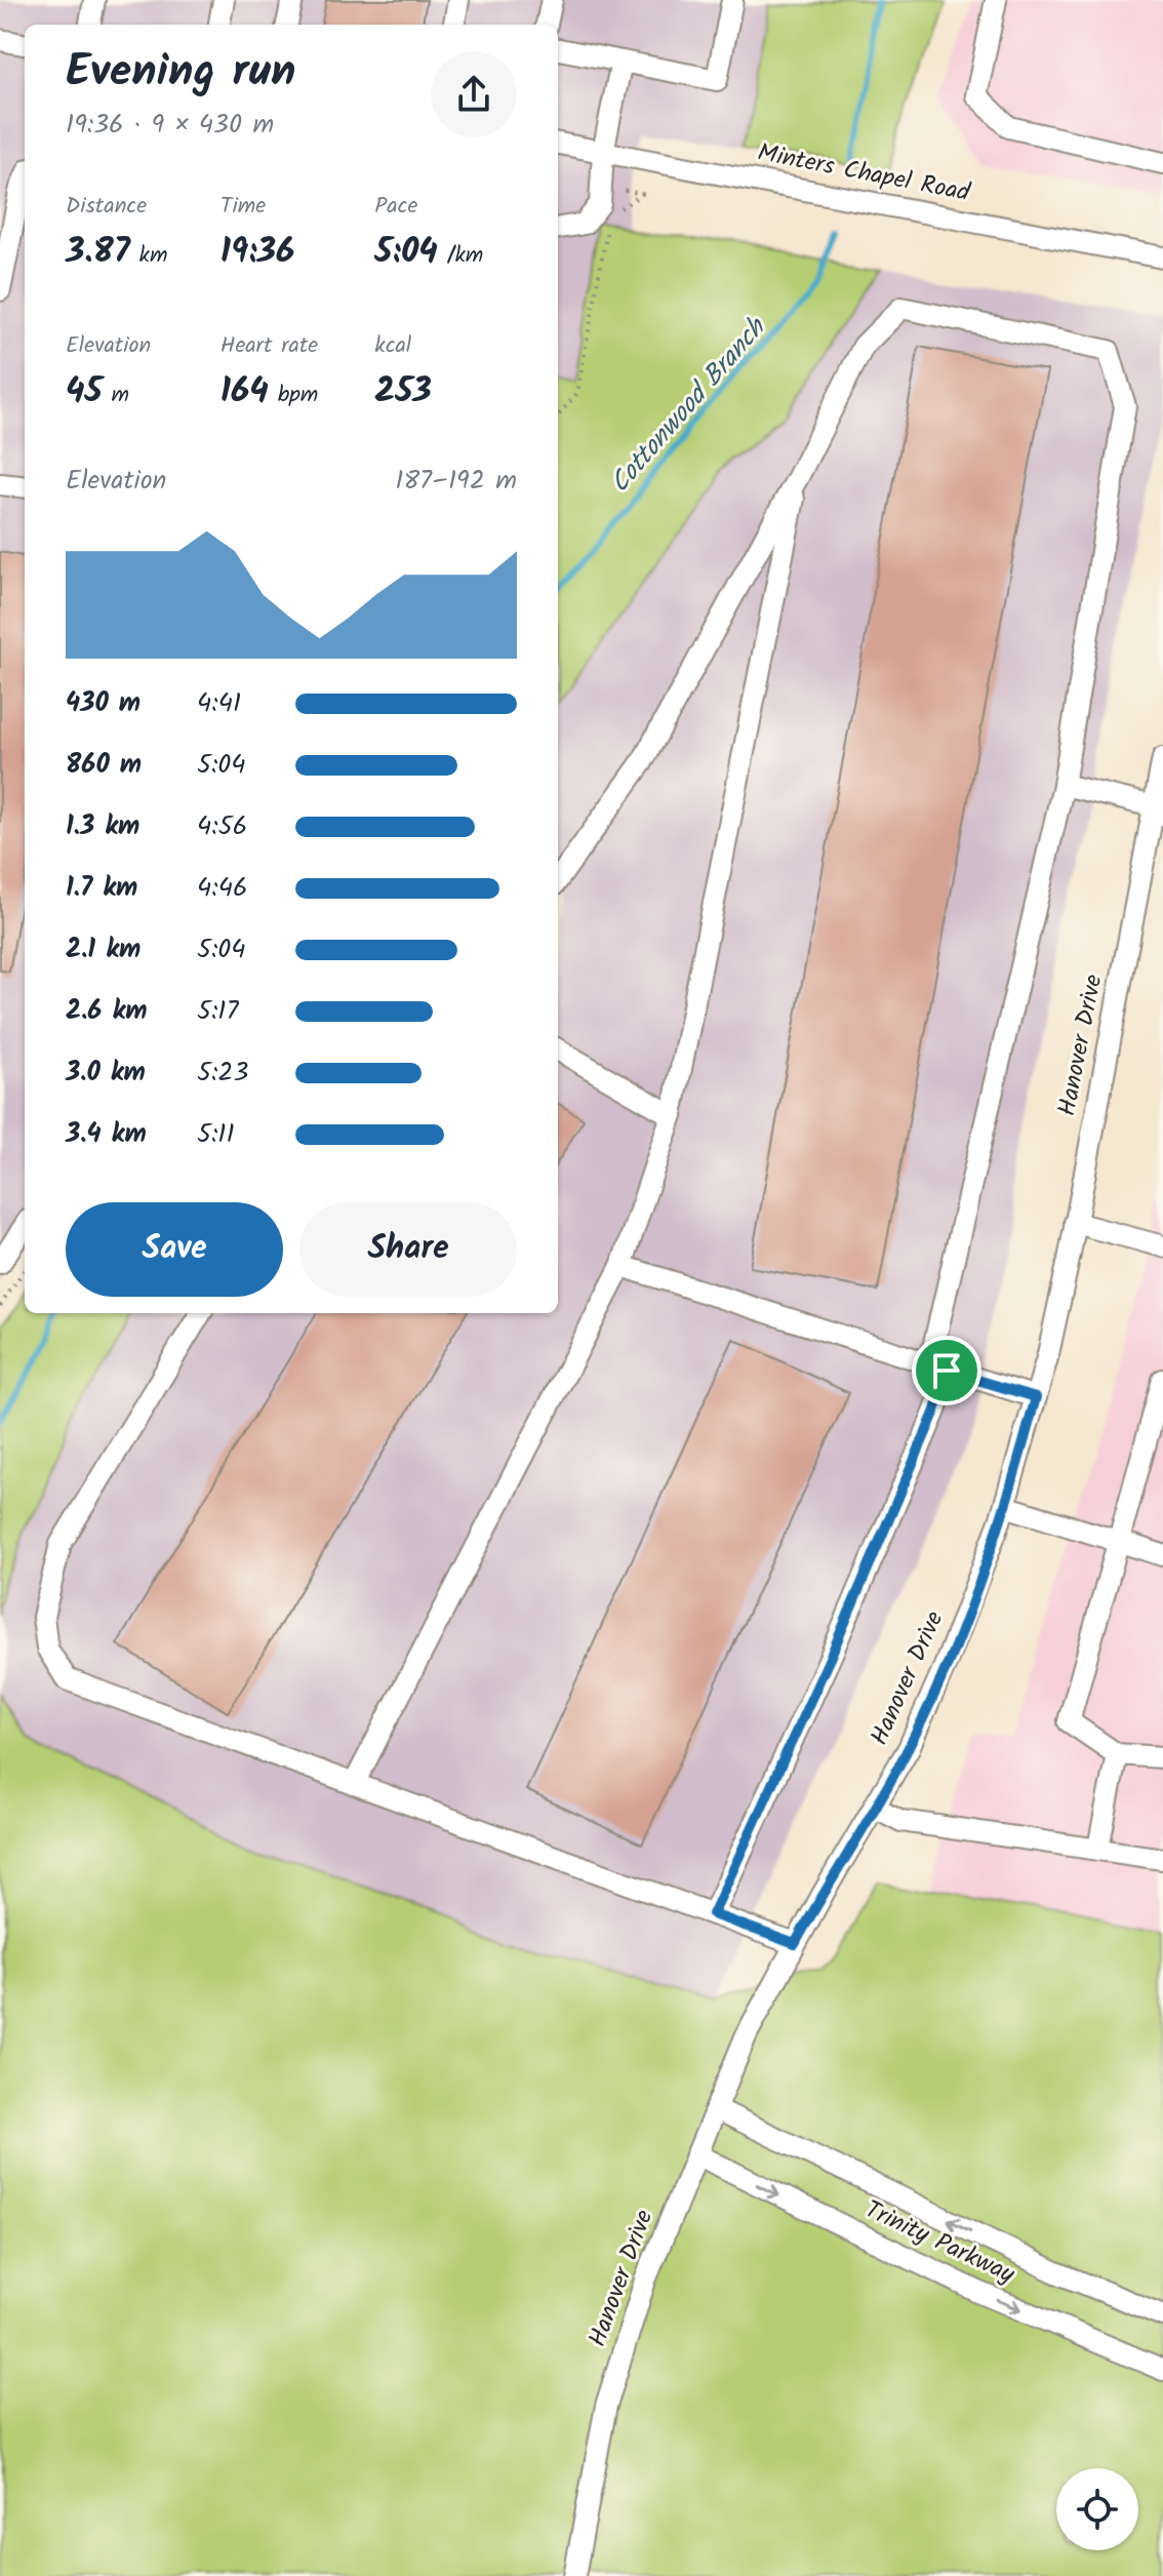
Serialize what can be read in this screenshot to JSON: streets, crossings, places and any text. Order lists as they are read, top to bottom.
{
  "streets": {
    "street": ["Minters Chapel Road", "Hanover Drive", "Trinity Parkway"]
  },
  "crossings": [
    ["Hanover Drive", "Trinity Parkway"]
  ],
  "water": ["Cottonwood Branch"],
  "page": {
    "heading": ["Evening run", "19:36 · 9 × 430 m"],
    "stats": [
      ["Distance", "3.87 km"],
      ["Time", "19:36"],
      ["Pace", "5:04 /km"],
      ["Elevation", "45 m"],
      ["Heart rate", "164 bpm"],
      ["kcal", "253"]
    ],
    "chart": ["Elevation", "187–192 m"],
    "list": [
      {
        "name": "430 m",
        "note": "4:41"
      },
      {
        "name": "860 m",
        "note": "5:04"
      },
      {
        "name": "1.3 km",
        "note": "4:56"
      },
      {
        "name": "1.7 km",
        "note": "4:46"
      },
      {
        "name": "2.1 km",
        "note": "5:04"
      },
      {
        "name": "2.6 km",
        "note": "5:17"
      },
      {
        "name": "3.0 km",
        "note": "5:23"
      },
      {
        "name": "3.4 km",
        "note": "5:11"
      }
    ],
    "buttons": ["Save", "Share"]
  }
}
